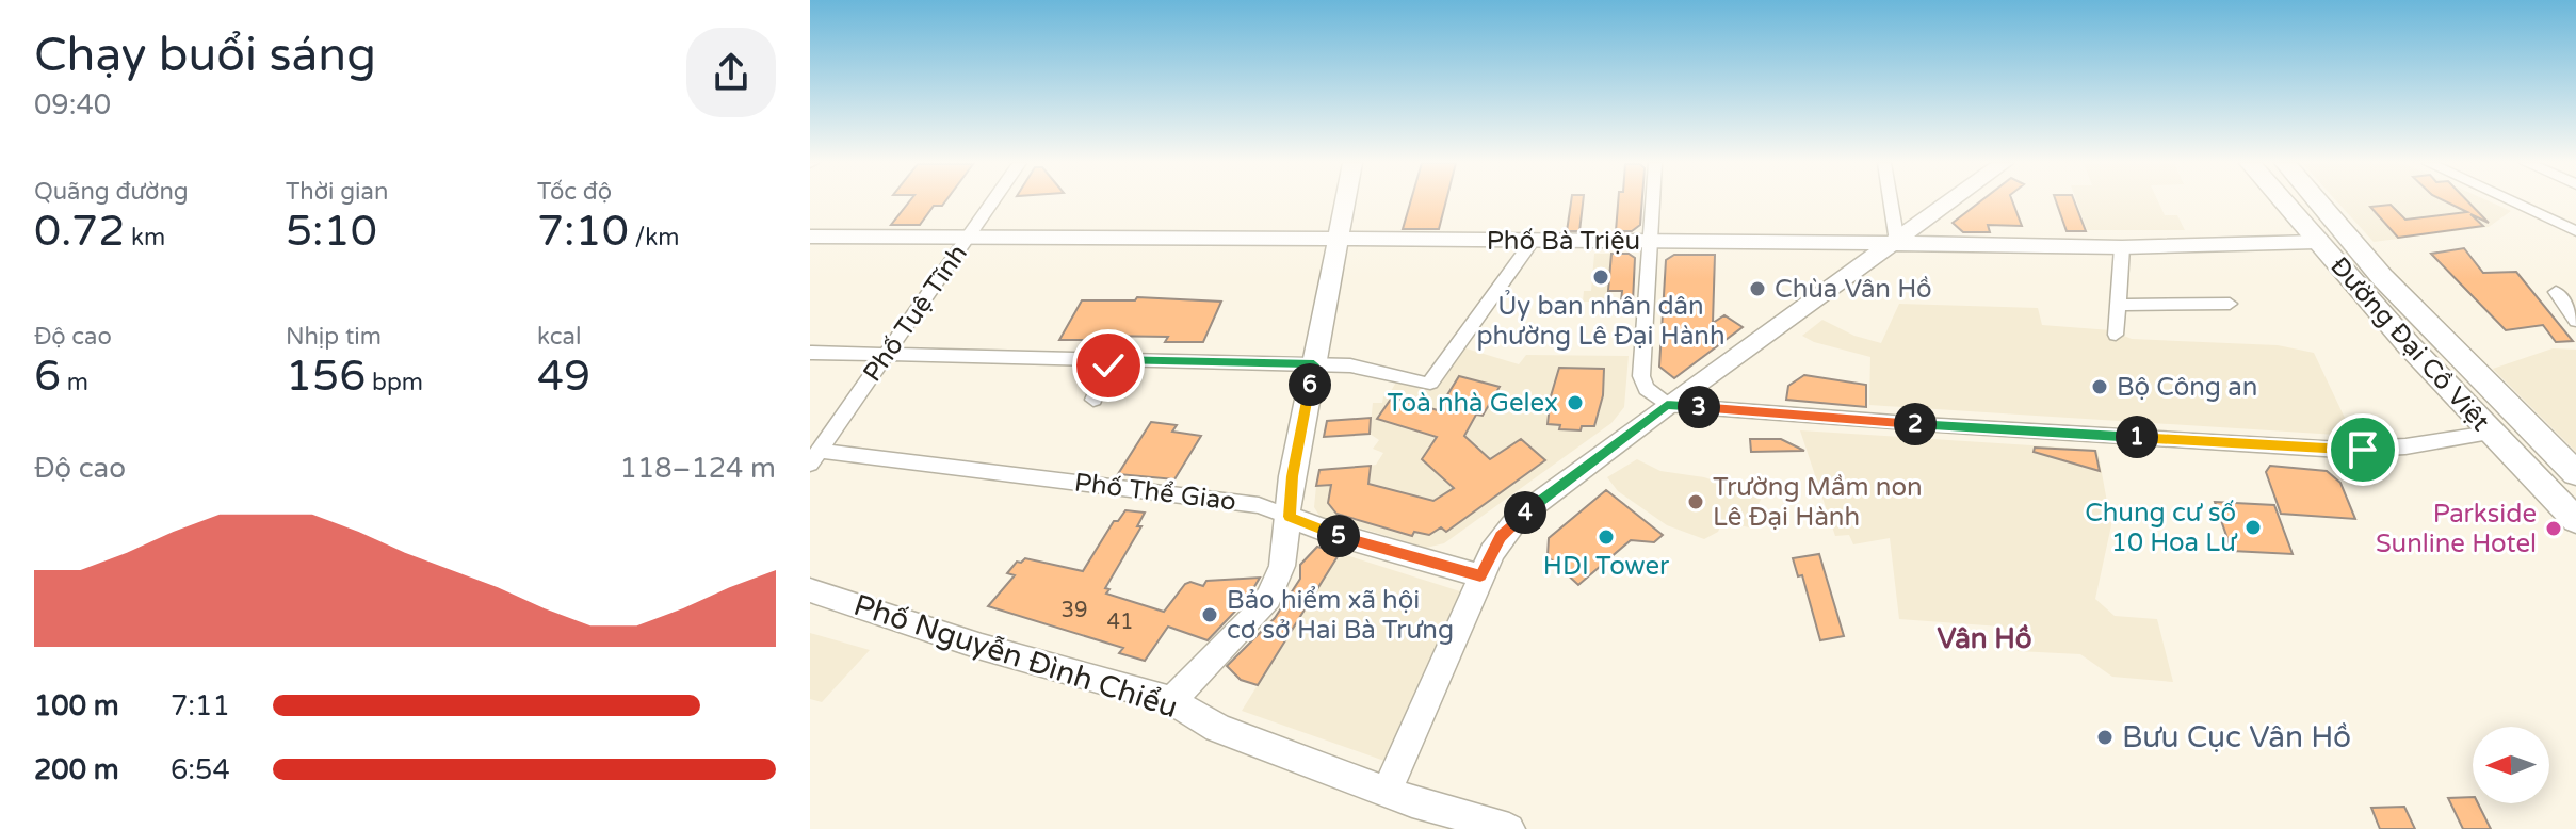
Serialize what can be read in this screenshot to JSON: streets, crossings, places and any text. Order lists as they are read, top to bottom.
{
  "streets": {
    "main road": ["Đường Đại Cồ Việt"],
    "street": [
      "Phố Bà Triệu",
      "Phố Tuệ Tĩnh",
      "Phố Thể Giao",
      "Phố Nguyễn Đình Chiểu"
    ]
  },
  "crossings": [
    ["Phố Bà Triệu", "Phố Tuệ Tĩnh"],
    ["Phố Bà Triệu", "Đường Đại Cồ Việt"],
    ["Phố Tuệ Tĩnh", "Phố Thể Giao"]
  ],
  "districts": ["Vân Hồ"],
  "places": [
    "Ủy ban nhân dân phường Lê Đại Hành",
    "Chùa Vân Hồ",
    "Bộ Công an",
    "Toà nhà Gelex",
    "Trường Mầm non Lê Đại Hành",
    "Chung cư số 10 Hoa Lư",
    "Parkside Sunline Hotel",
    "HDI Tower",
    "Bảo hiểm xã hội cơ sở Hai Bà Trưng",
    "Bưu Cục Vân Hồ"
  ],
  "house_numbers": ["39", "41"],
  "north": "left",
  "page": {
    "heading": ["Chạy buổi sáng", "09:40"],
    "stats": [
      ["Quãng đường", "0.72 km"],
      ["Thời gian", "5:10"],
      ["Tốc độ", "7:10 /km"],
      ["Độ cao", "6 m"],
      ["Nhịp tim", "156 bpm"],
      ["kcal", "49"]
    ],
    "pins": [
      "6",
      "3",
      "2",
      "1",
      "4",
      "5"
    ],
    "chart": ["Độ cao", "118–124 m"],
    "list": [
      {
        "name": "100 m",
        "note": "7:11"
      },
      {
        "name": "200 m",
        "note": "6:54"
      }
    ]
  }
}
